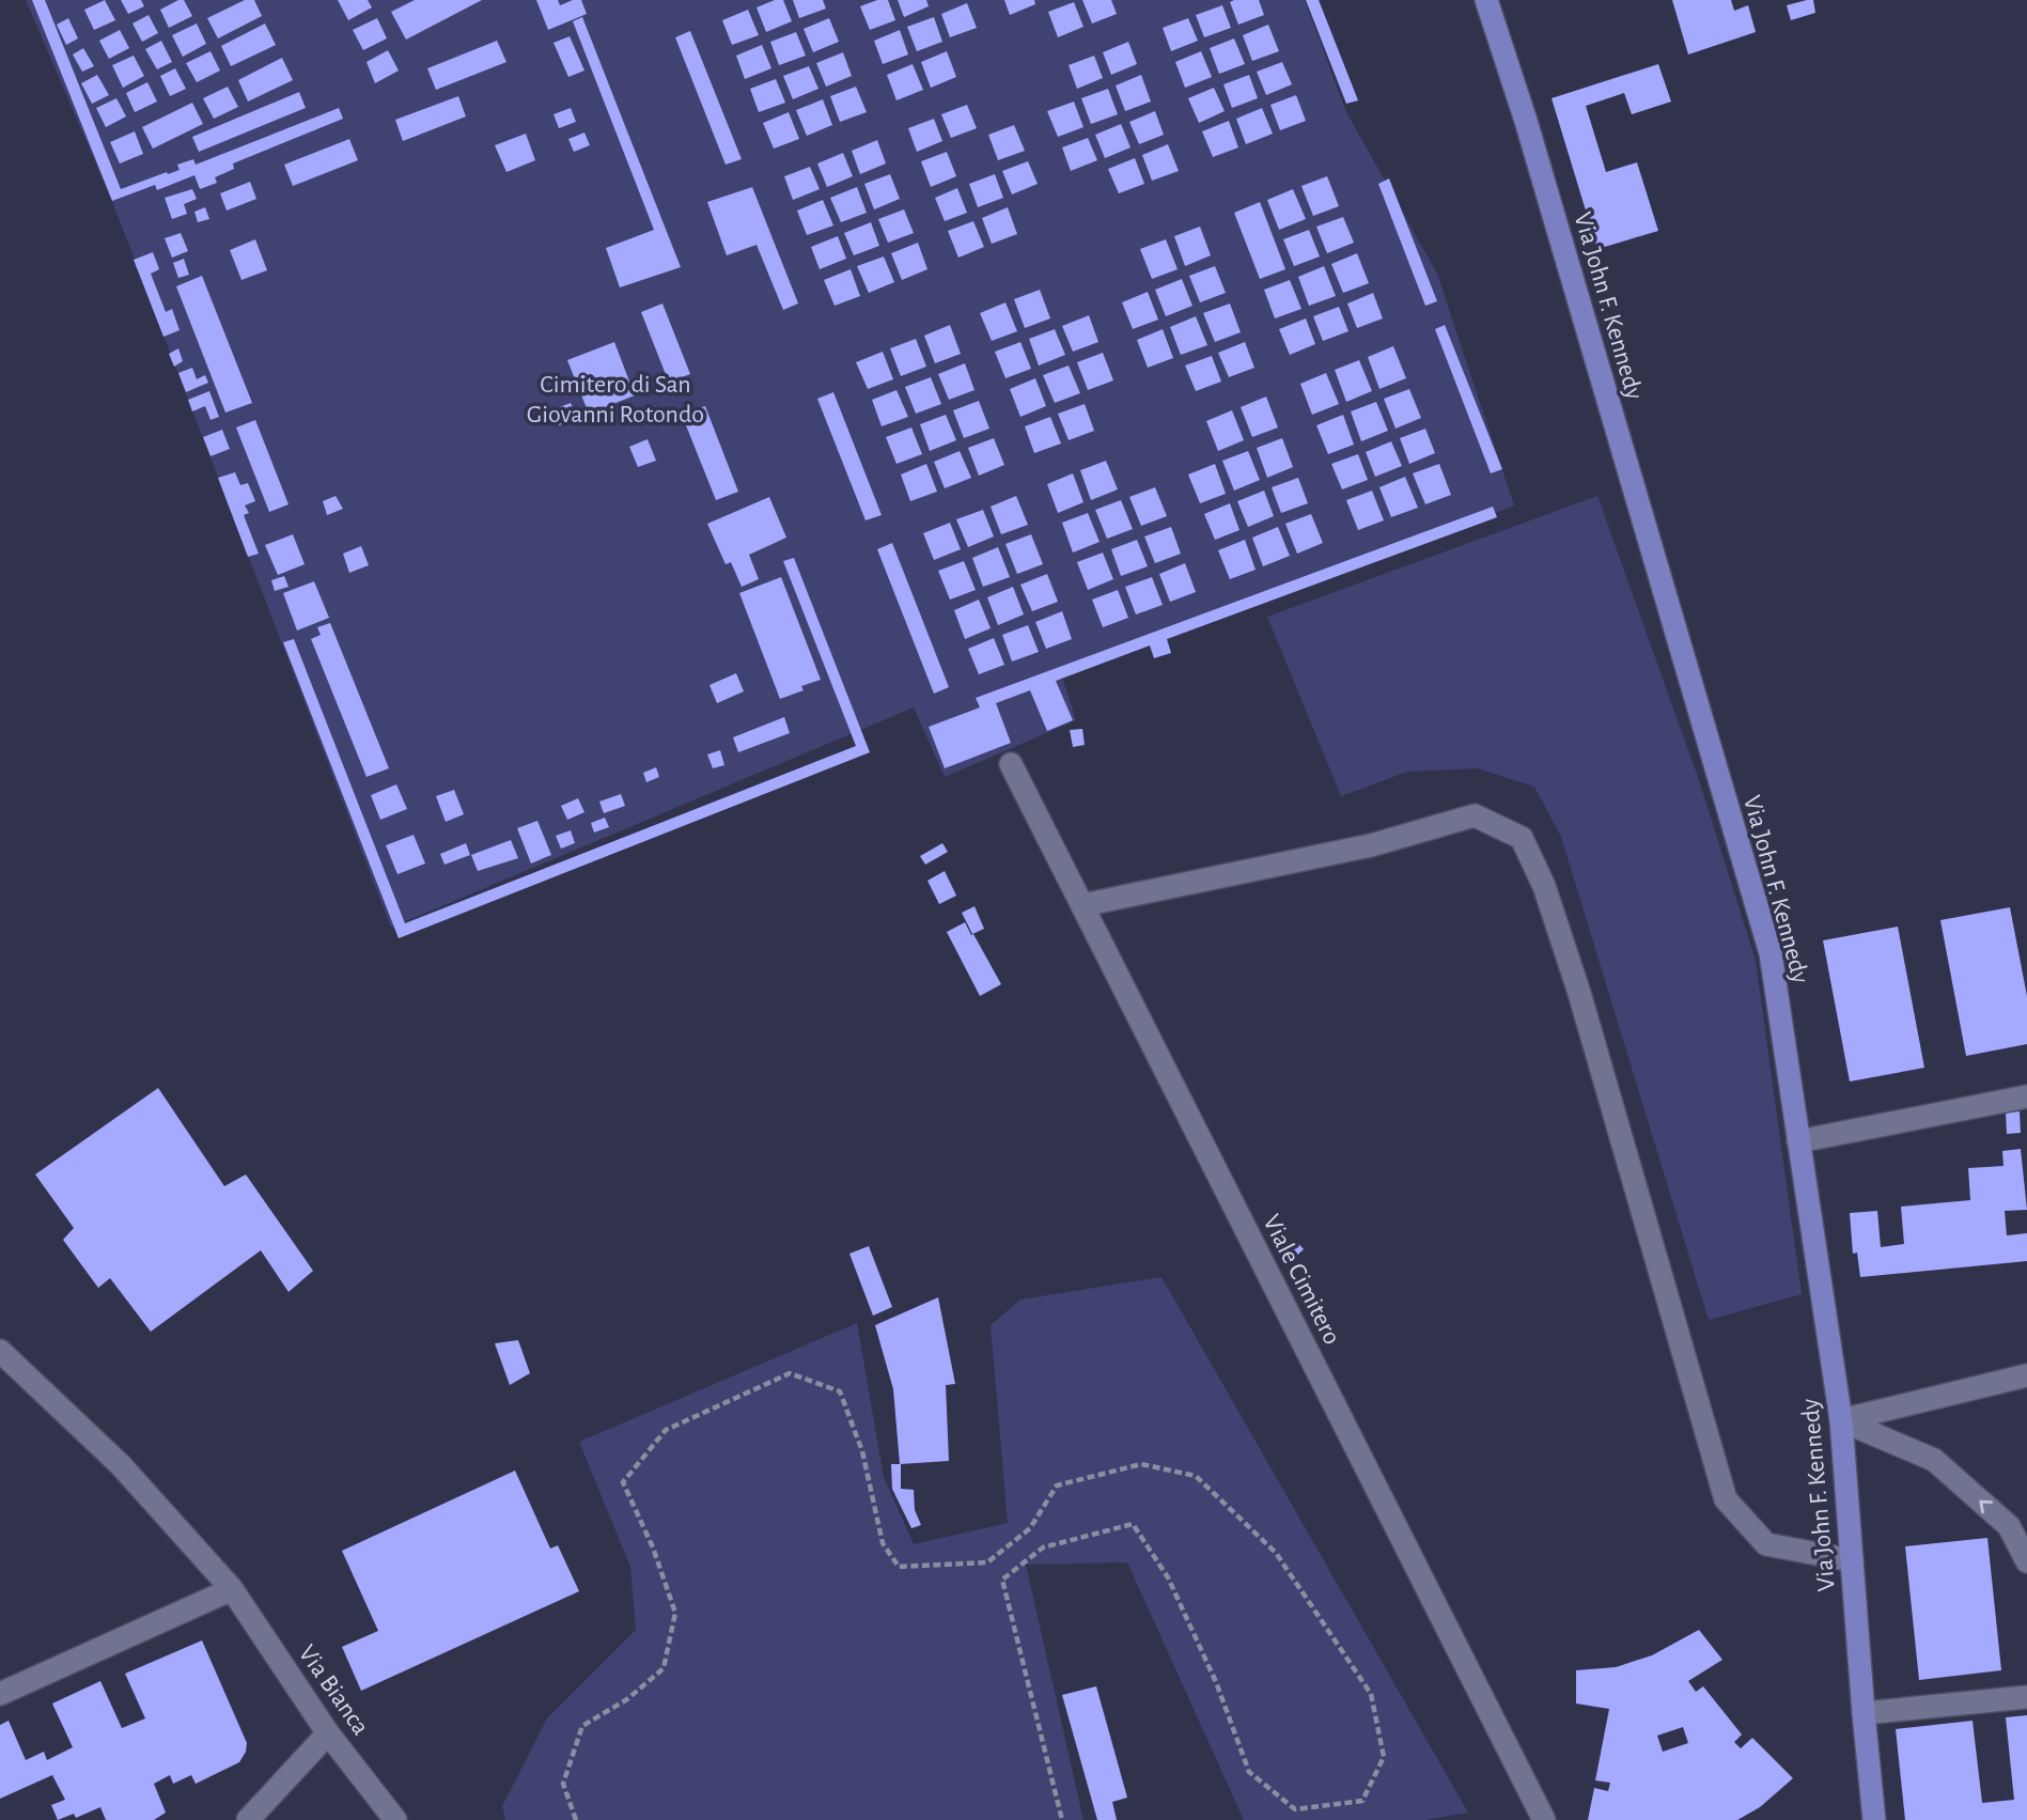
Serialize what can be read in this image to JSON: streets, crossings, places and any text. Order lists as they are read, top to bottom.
{
  "streets": {
    "main road": ["Via John F. Kennedy"],
    "street": ["Viale Cimitero", "Via Bianca"]
  },
  "parks": ["Cimitero di San Giovanni Rotondo"]
}
